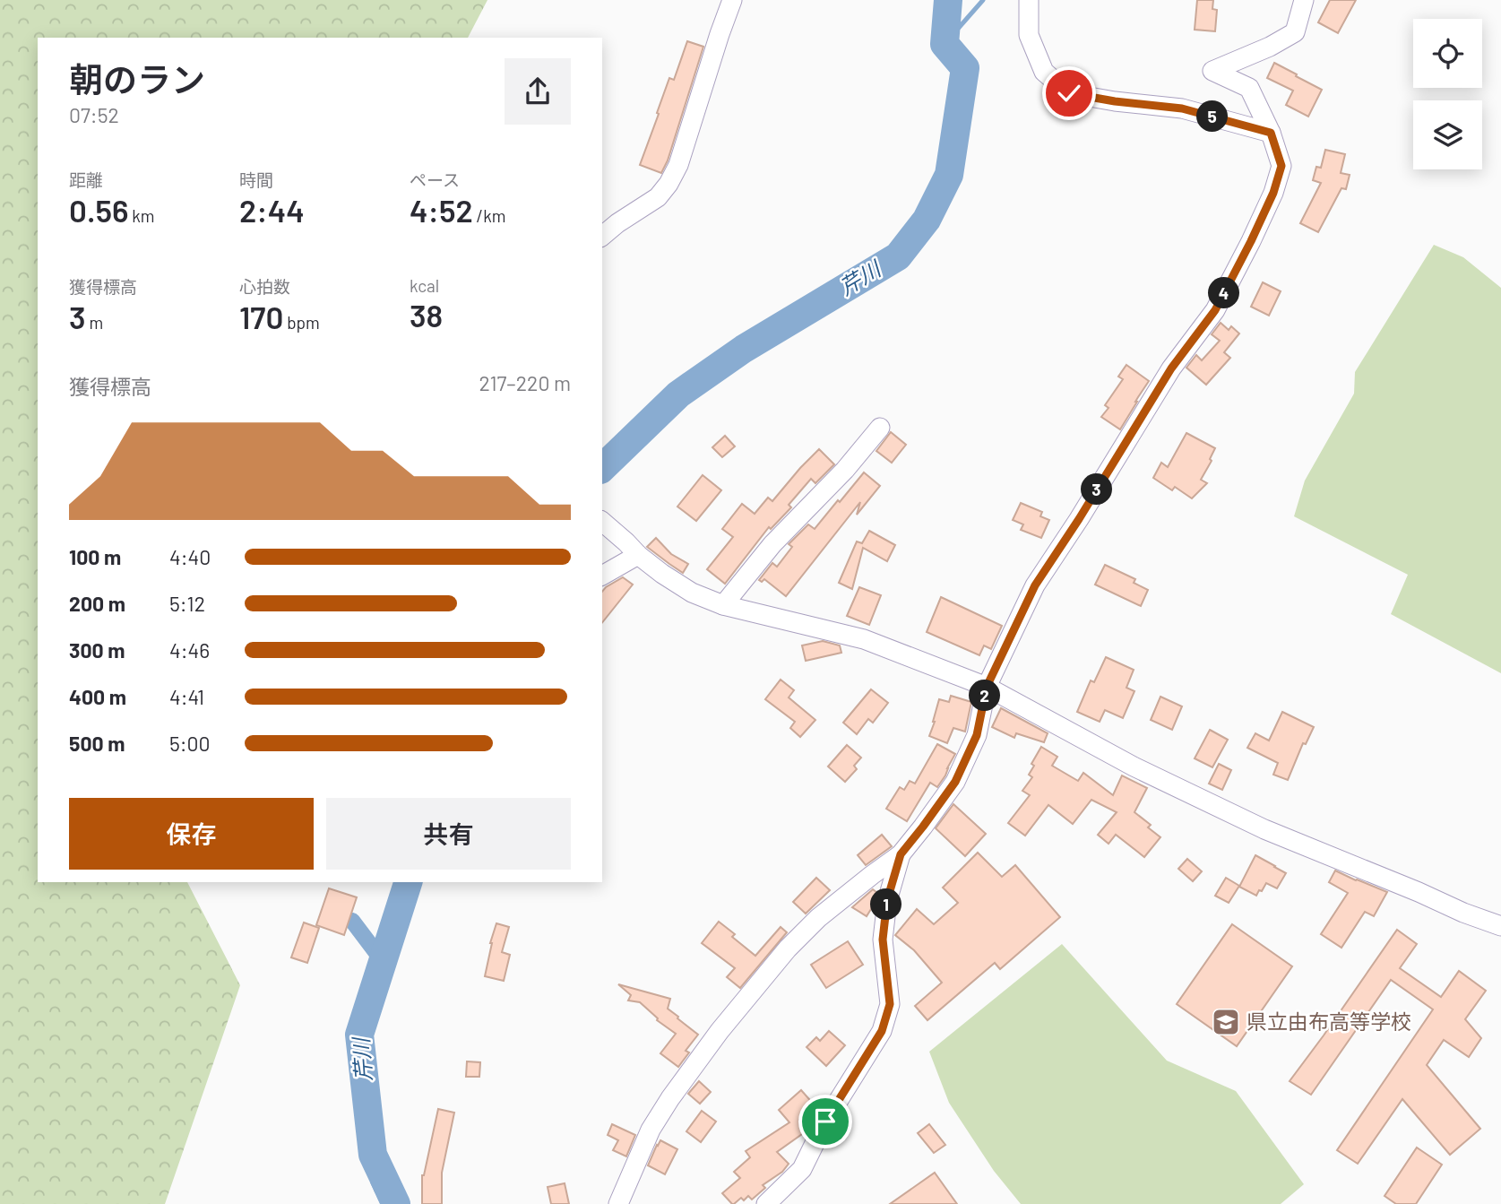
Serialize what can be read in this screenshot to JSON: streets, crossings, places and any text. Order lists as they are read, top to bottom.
{
  "water": ["芹川"],
  "places": {
    "school or university": ["県立由布高等学校"]
  },
  "page": {
    "heading": ["朝のラン", "07:52"],
    "pins": [
      "5",
      "4",
      "3",
      "2",
      "1"
    ],
    "stats": [
      ["距離", "0.56 km"],
      ["時間", "2:44"],
      ["ペース", "4:52 /km"],
      ["獲得標高", "3 m"],
      ["心拍数", "170 bpm"],
      ["kcal", "38"]
    ],
    "chart": ["獲得標高", "217–220 m"],
    "list": [
      {
        "name": "100 m",
        "note": "4:40"
      },
      {
        "name": "200 m",
        "note": "5:12"
      },
      {
        "name": "300 m",
        "note": "4:46"
      },
      {
        "name": "400 m",
        "note": "4:41"
      },
      {
        "name": "500 m",
        "note": "5:00"
      }
    ],
    "buttons": ["保存", "共有"]
  }
}
